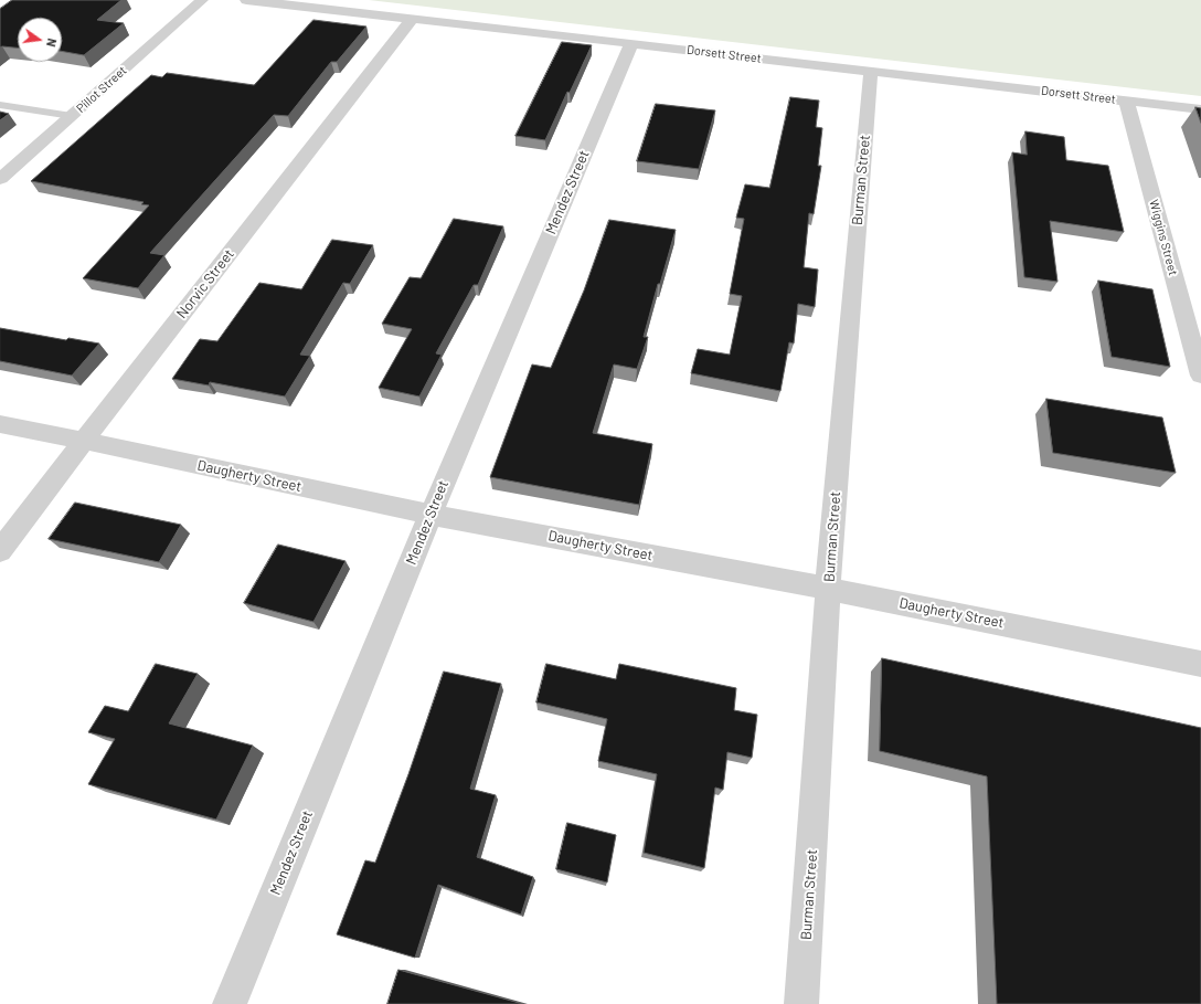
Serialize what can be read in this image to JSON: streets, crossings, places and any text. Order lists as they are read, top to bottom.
{
  "streets": {
    "street": [
      "Dorsett Street",
      "Pillot Street",
      "Burman Street",
      "Mendez Street",
      "Wiggins Street",
      "Norvic Street",
      "Daugherty Street"
    ]
  },
  "crossings": [
    ["Dorsett Street", "Burman Street"],
    ["Dorsett Street", "Mendez Street"],
    ["Dorsett Street", "Wiggins Street"],
    ["Dorsett Street", "Norvic Street"],
    ["Burman Street", "Daugherty Street"],
    ["Mendez Street", "Daugherty Street"],
    ["Norvic Street", "Daugherty Street"]
  ],
  "north": "right"
}
